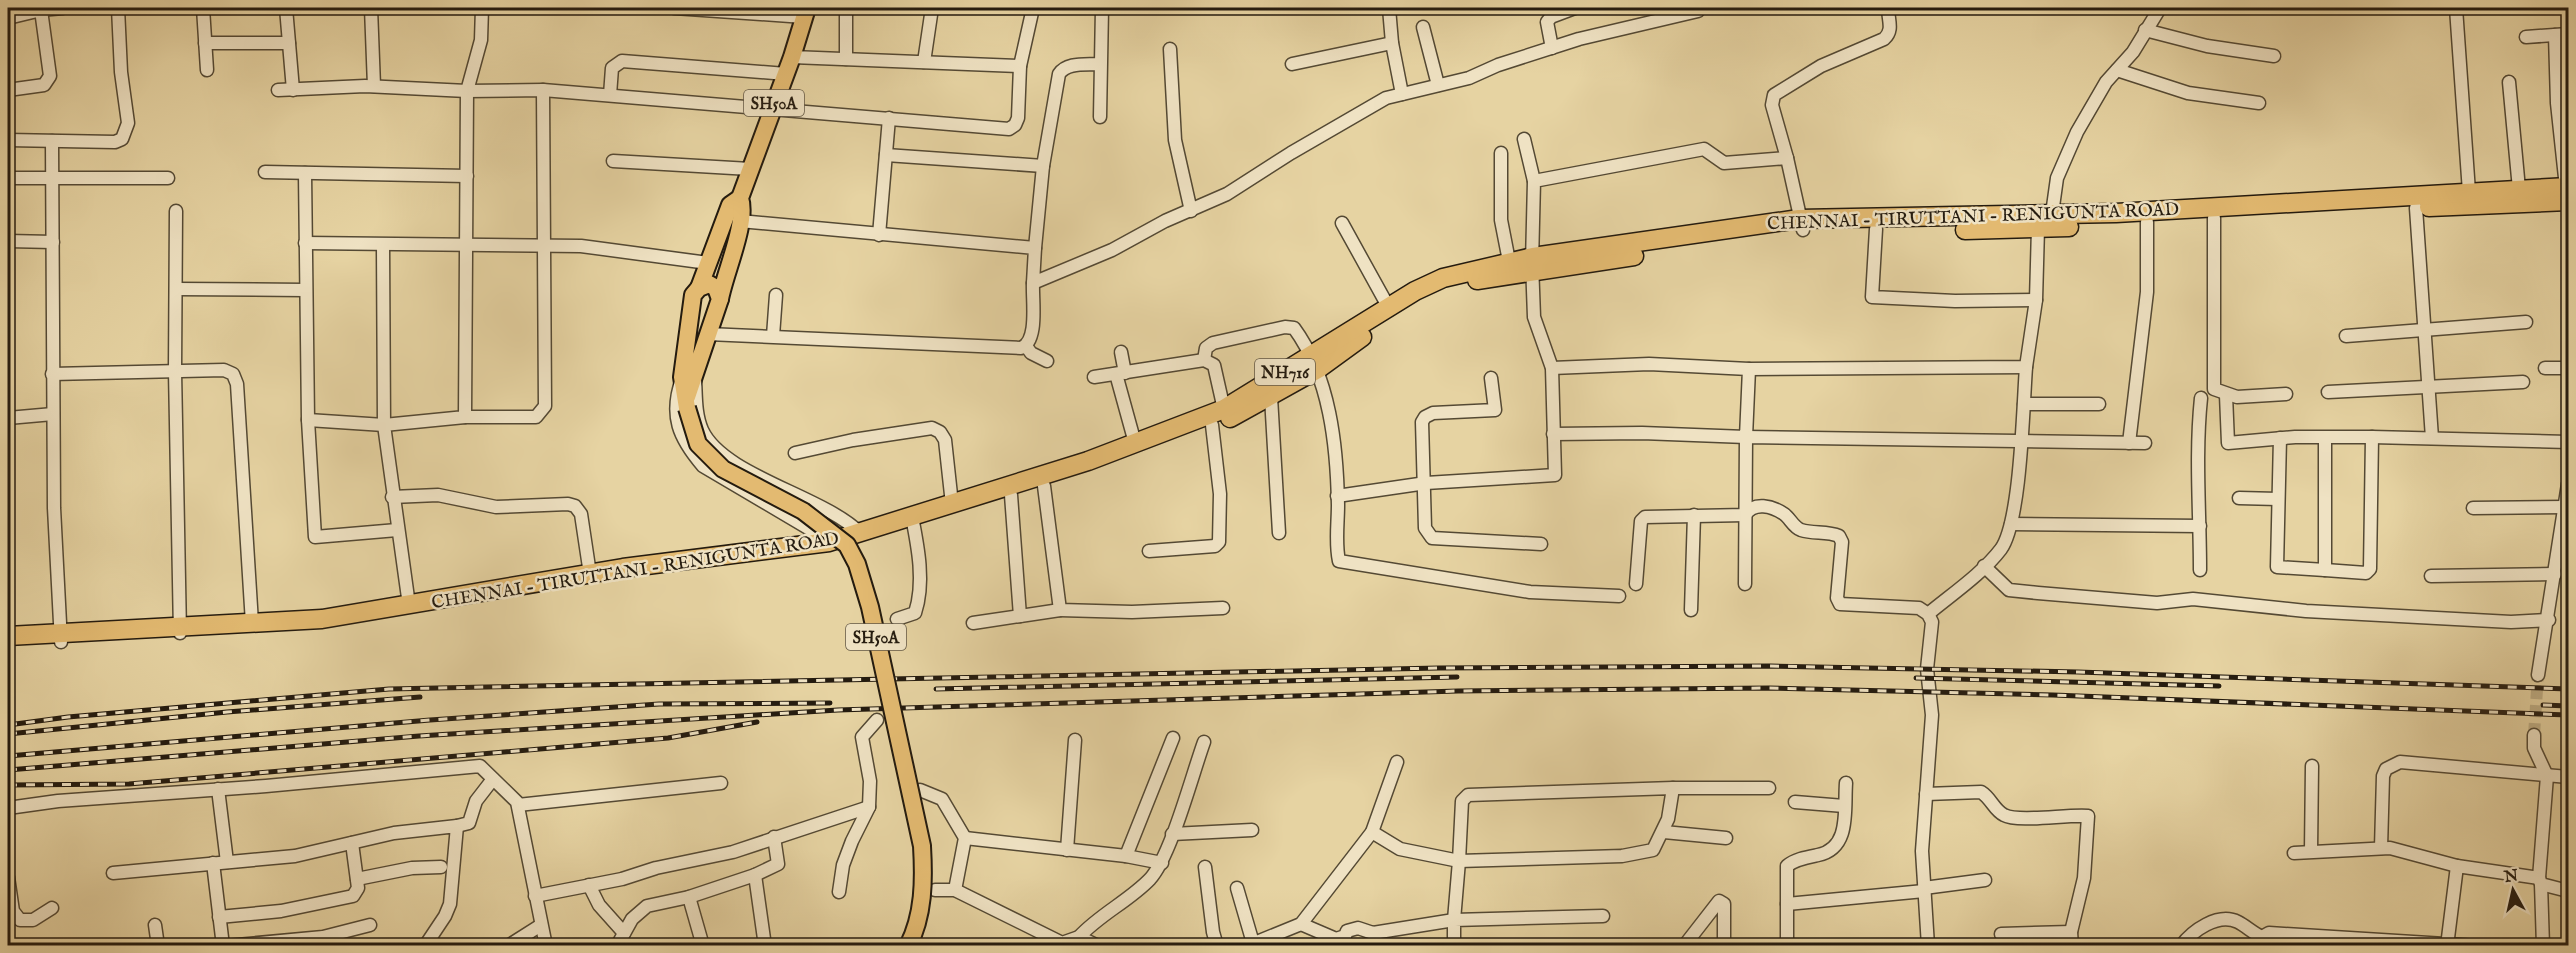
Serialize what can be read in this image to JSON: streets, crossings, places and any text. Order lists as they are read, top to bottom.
{
  "streets": {
    "highway": ["CHENNAI - TIRUTTANI - RENIGUNTA ROAD", "NH716"],
    "main road": ["SH50A"]
  },
  "north": "top"
}
